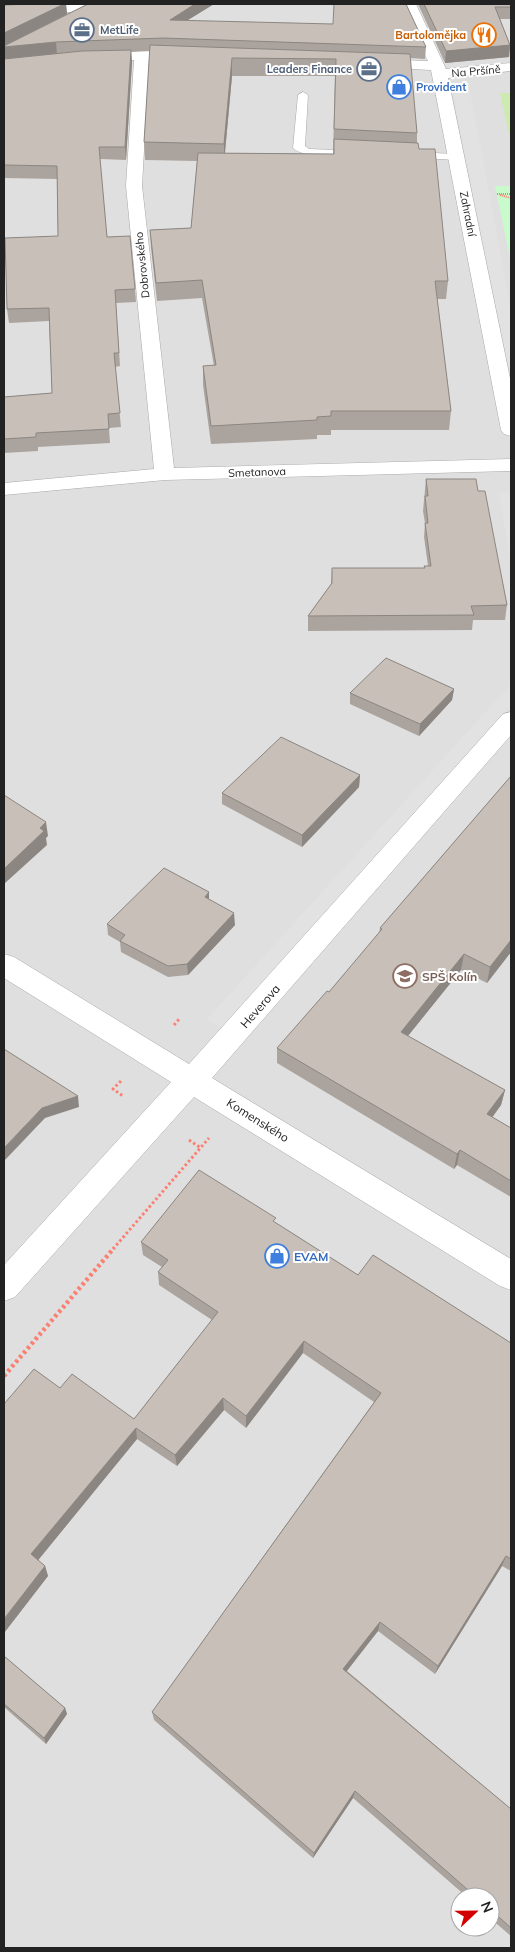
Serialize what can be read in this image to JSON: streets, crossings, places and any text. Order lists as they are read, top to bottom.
{
  "streets": {
    "street": [
      "Na Pršíně",
      "Zahradní",
      "Dobrovského",
      "Smetanova",
      "Heverova",
      "Komenského"
    ]
  },
  "crossings": [
    ["Na Pršíně", "Zahradní"],
    ["Dobrovského", "Smetanova"],
    ["Heverova", "Komenského"]
  ],
  "places": {
    "office": ["MetLife", "Leaders Finance"],
    "restaurant": ["Bartolomějka"],
    "shop": ["Provident", "EVAM"],
    "school or university": ["SPŠ Kolín"]
  },
  "north": "right"
}
